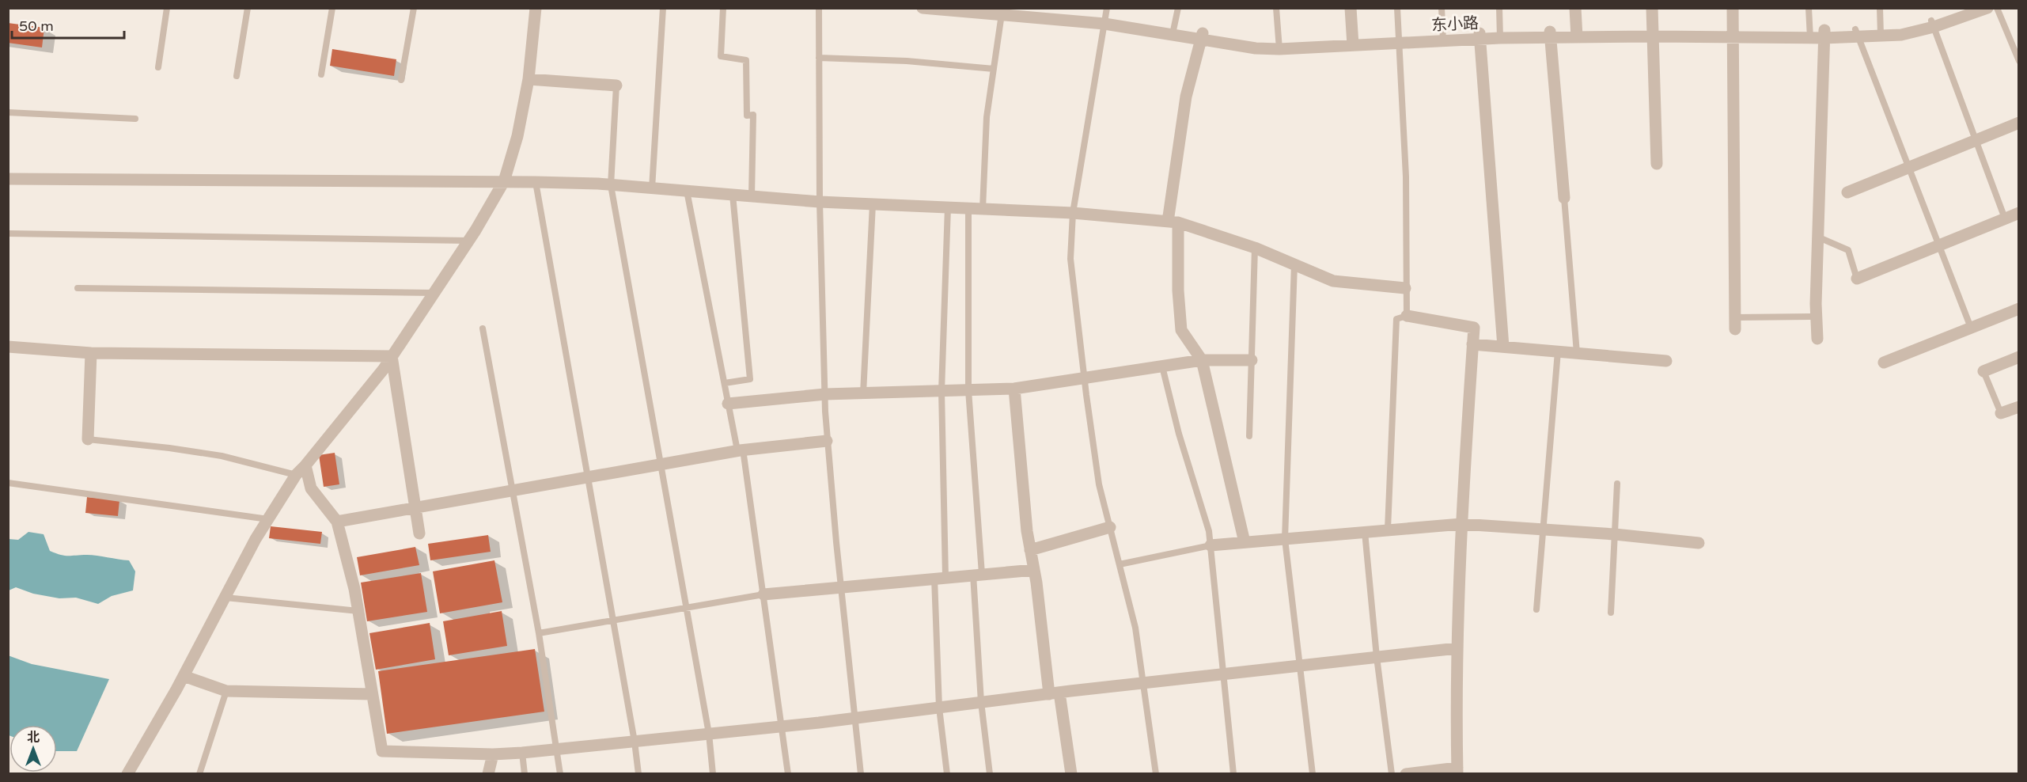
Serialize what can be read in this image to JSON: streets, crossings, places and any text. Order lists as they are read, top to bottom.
{
  "streets": {
    "street": ["东小路"]
  },
  "scale_bar": "50 m",
  "north": "top"
}
